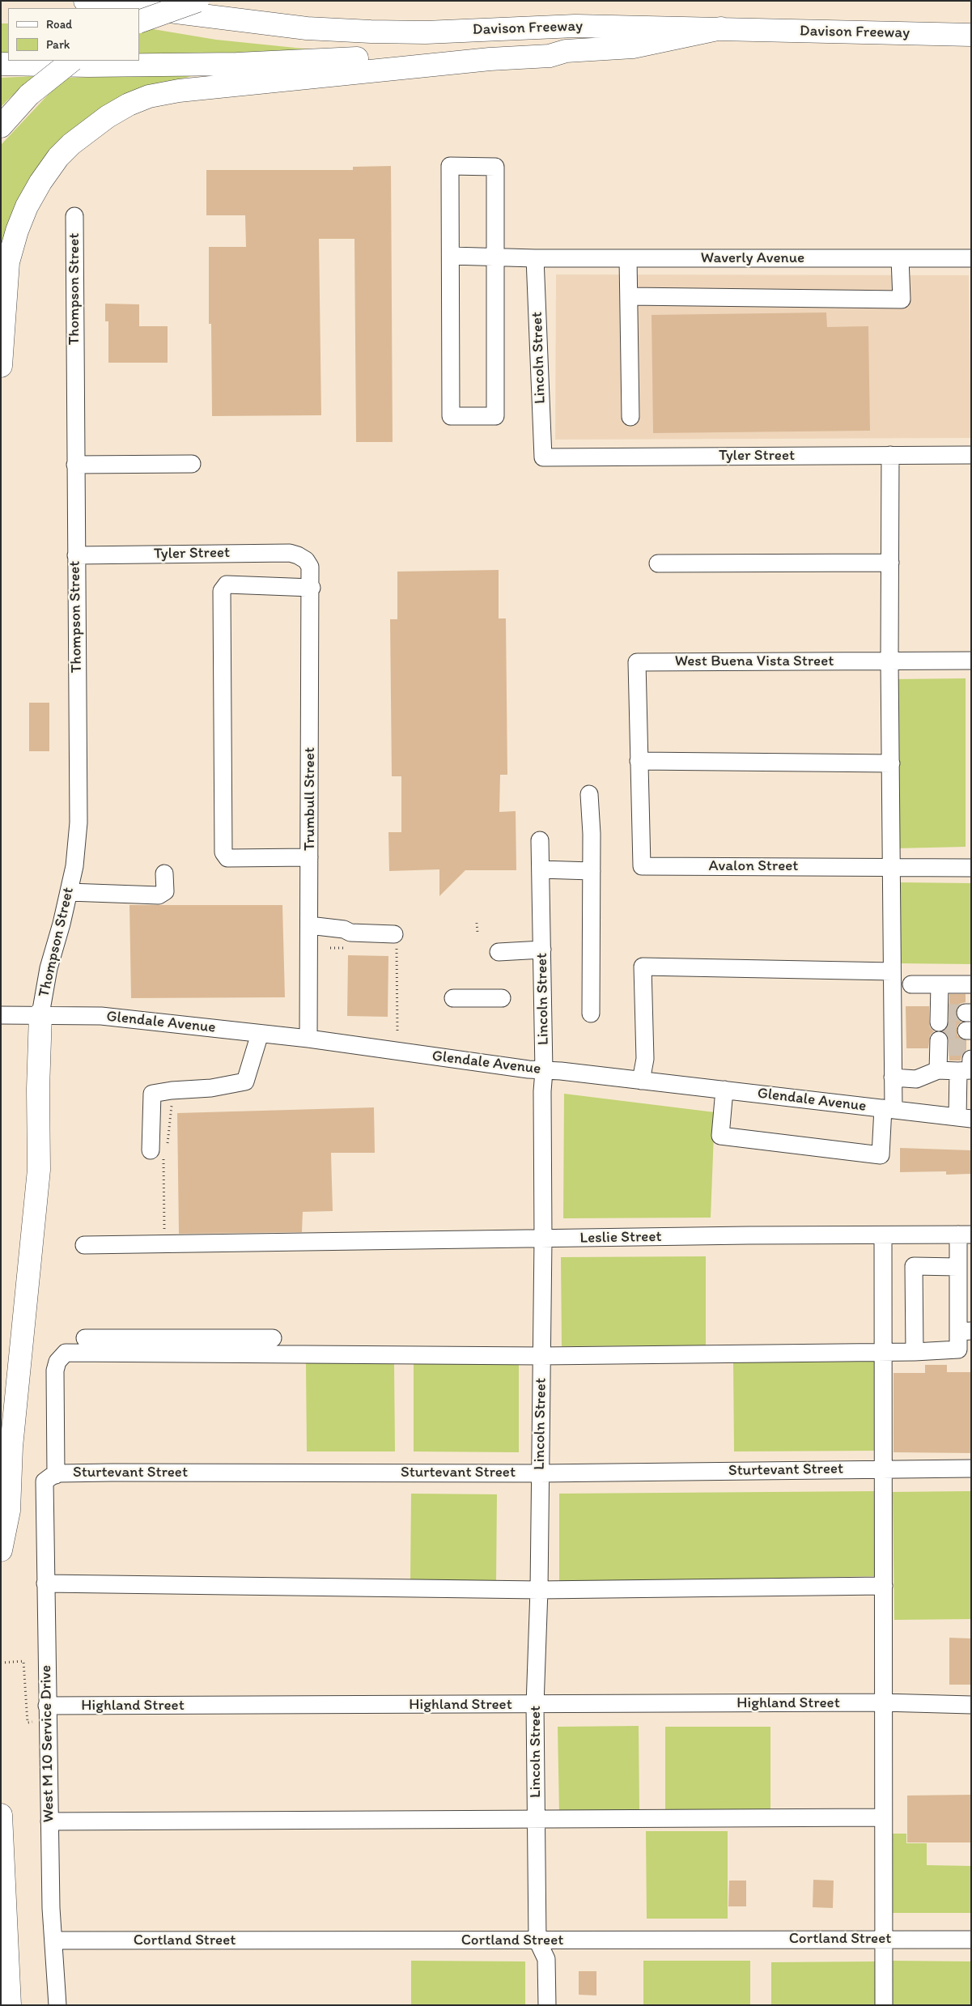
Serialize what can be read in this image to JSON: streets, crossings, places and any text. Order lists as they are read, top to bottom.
{
  "streets": {
    "highway": ["Davison Freeway"],
    "street": [
      "Waverly Avenue",
      "Thompson Street",
      "Lincoln Street",
      "Tyler Street",
      "West Buena Vista Street",
      "Trumbull Street",
      "Avalon Street",
      "Glendale Avenue",
      "Leslie Street",
      "Sturtevant Street",
      "Highland Street",
      "West M 10 Service Drive",
      "Cortland Street"
    ]
  },
  "crossings": [
    ["Waverly Avenue", "Lincoln Street"],
    ["Thompson Street", "Tyler Street"],
    ["Thompson Street", "Glendale Avenue"],
    ["Lincoln Street", "Tyler Street"],
    ["Lincoln Street", "Glendale Avenue"],
    ["Lincoln Street", "Leslie Street"],
    ["Lincoln Street", "Sturtevant Street"],
    ["Lincoln Street", "Highland Street"],
    ["Lincoln Street", "Cortland Street"],
    ["Tyler Street", "Trumbull Street"],
    ["West Buena Vista Street", "Avalon Street"],
    ["Trumbull Street", "Glendale Avenue"],
    ["Sturtevant Street", "West M 10 Service Drive"],
    ["Highland Street", "West M 10 Service Drive"],
    ["West M 10 Service Drive", "Cortland Street"]
  ],
  "legend": ["Road", "Park"]
}
